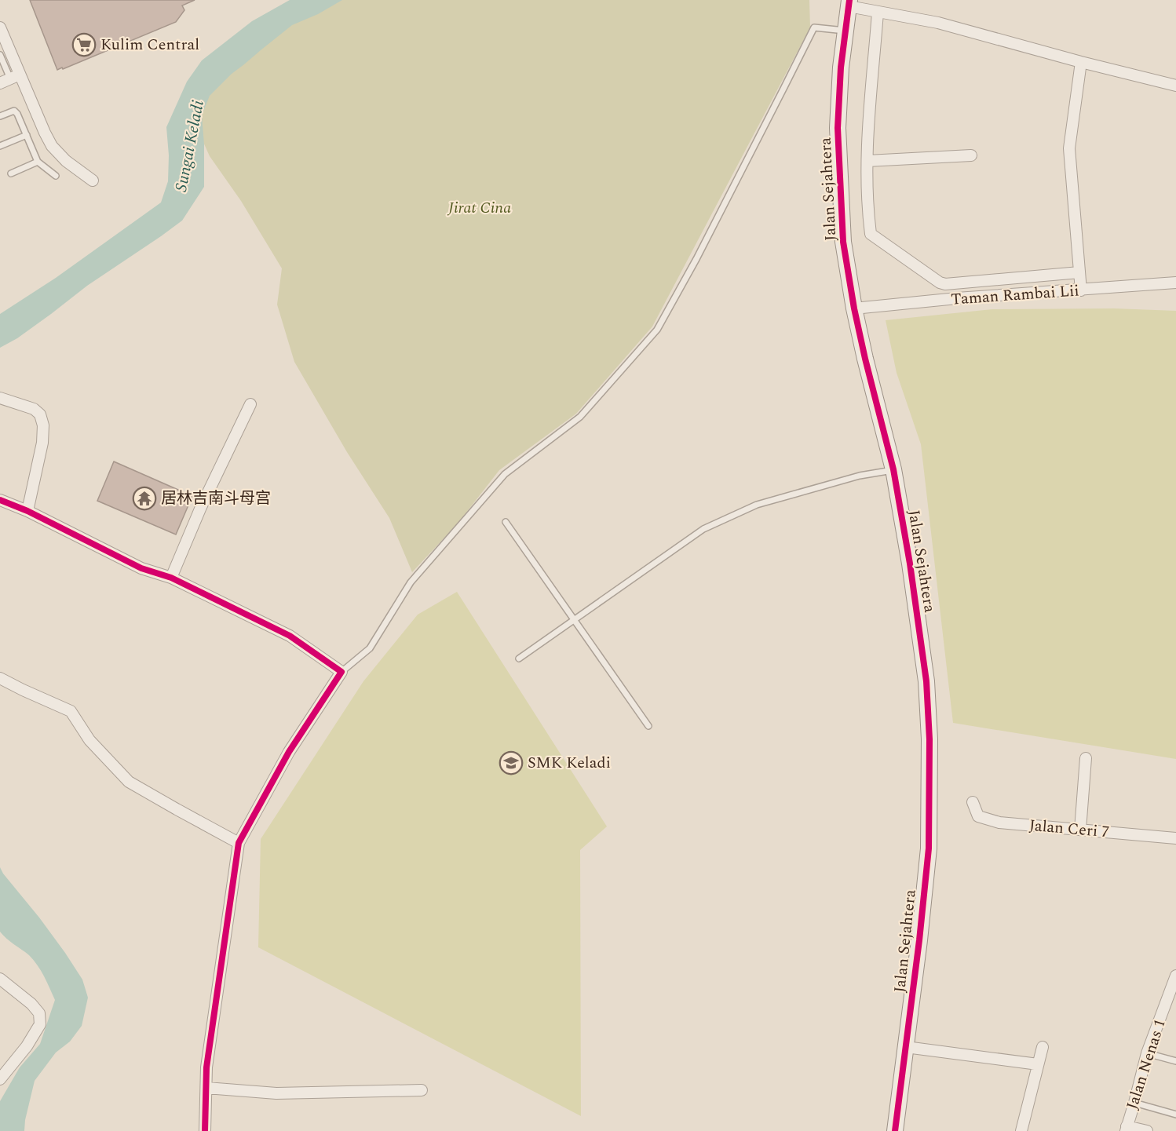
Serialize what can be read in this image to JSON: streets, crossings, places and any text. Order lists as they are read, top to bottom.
{
  "streets": {
    "street": [
      "Jalan Sejahtera",
      "Taman Rambai Lii",
      "Jalan Ceri 7",
      "Jalan Nenas 1"
    ]
  },
  "crossings": [
    ["Jalan Sejahtera", "Taman Rambai Lii"]
  ],
  "water": ["Sungai Keladi"],
  "parks": ["Jirat Cina"],
  "places": {
    "supermarket": ["Kulim Central"],
    "temple": ["居林吉南斗母宫"],
    "school or university": ["SMK Keladi"]
  }
}
